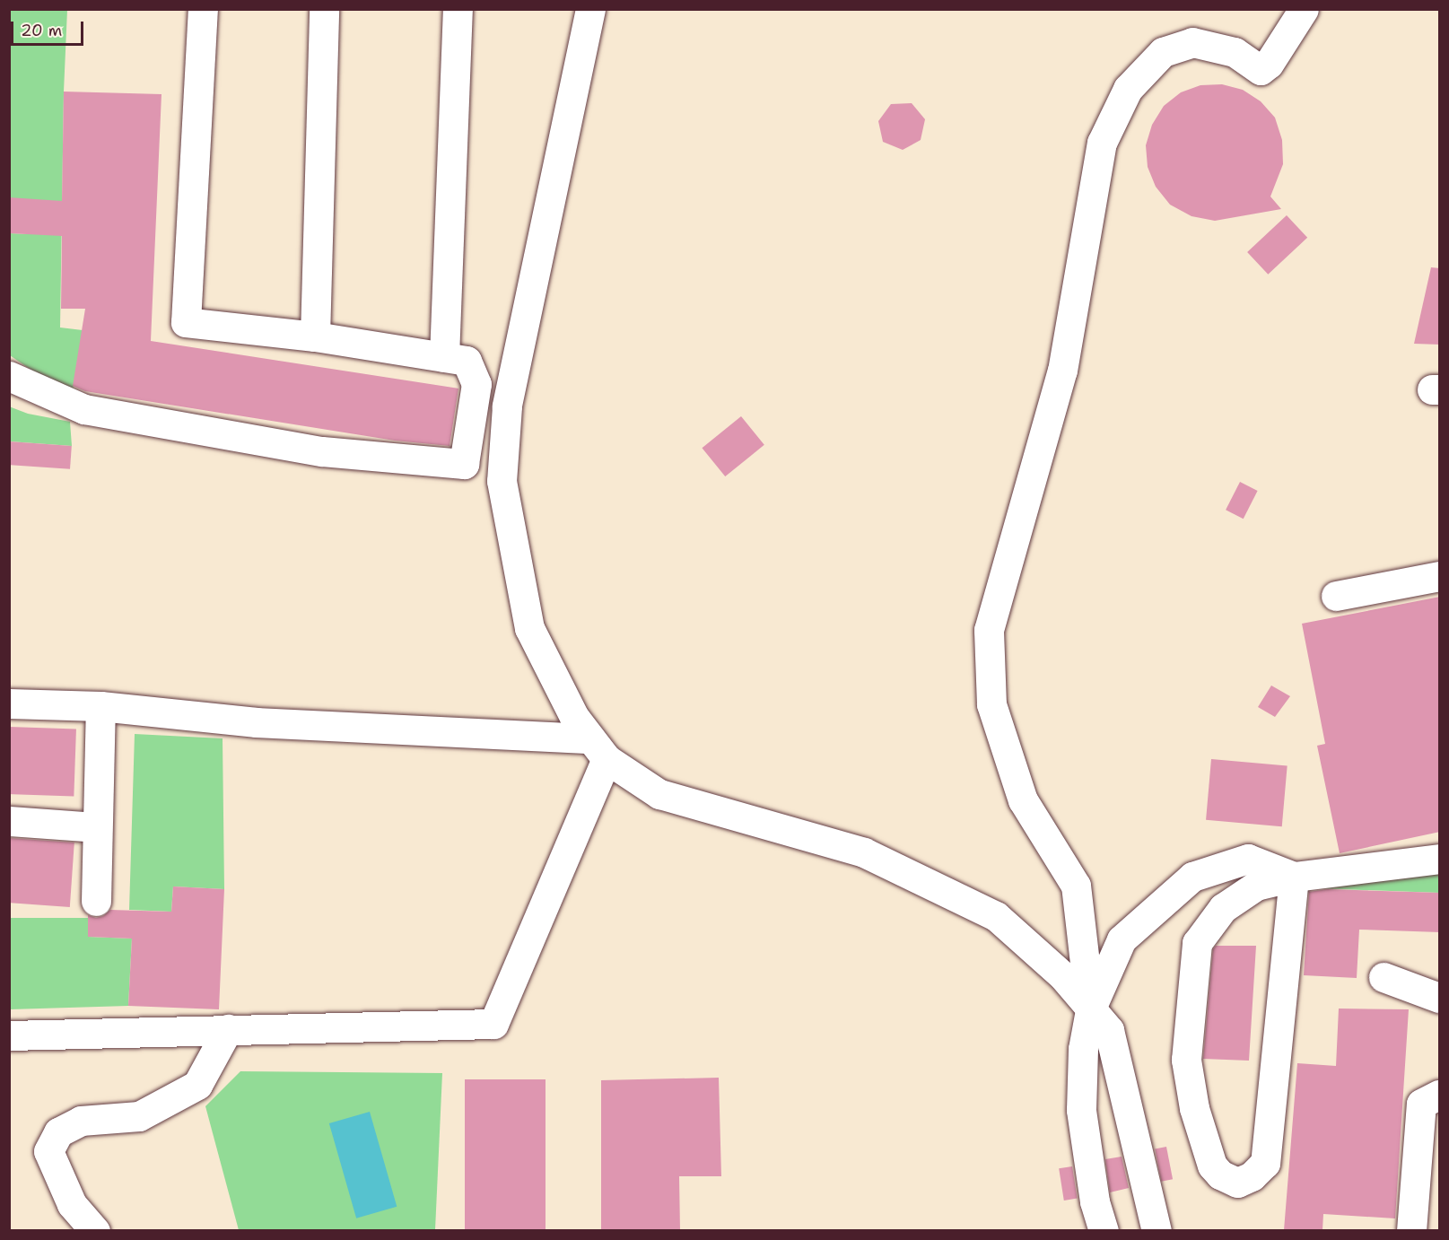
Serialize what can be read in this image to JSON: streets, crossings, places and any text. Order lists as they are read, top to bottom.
{
  "scale_bar": "20 m"
}
